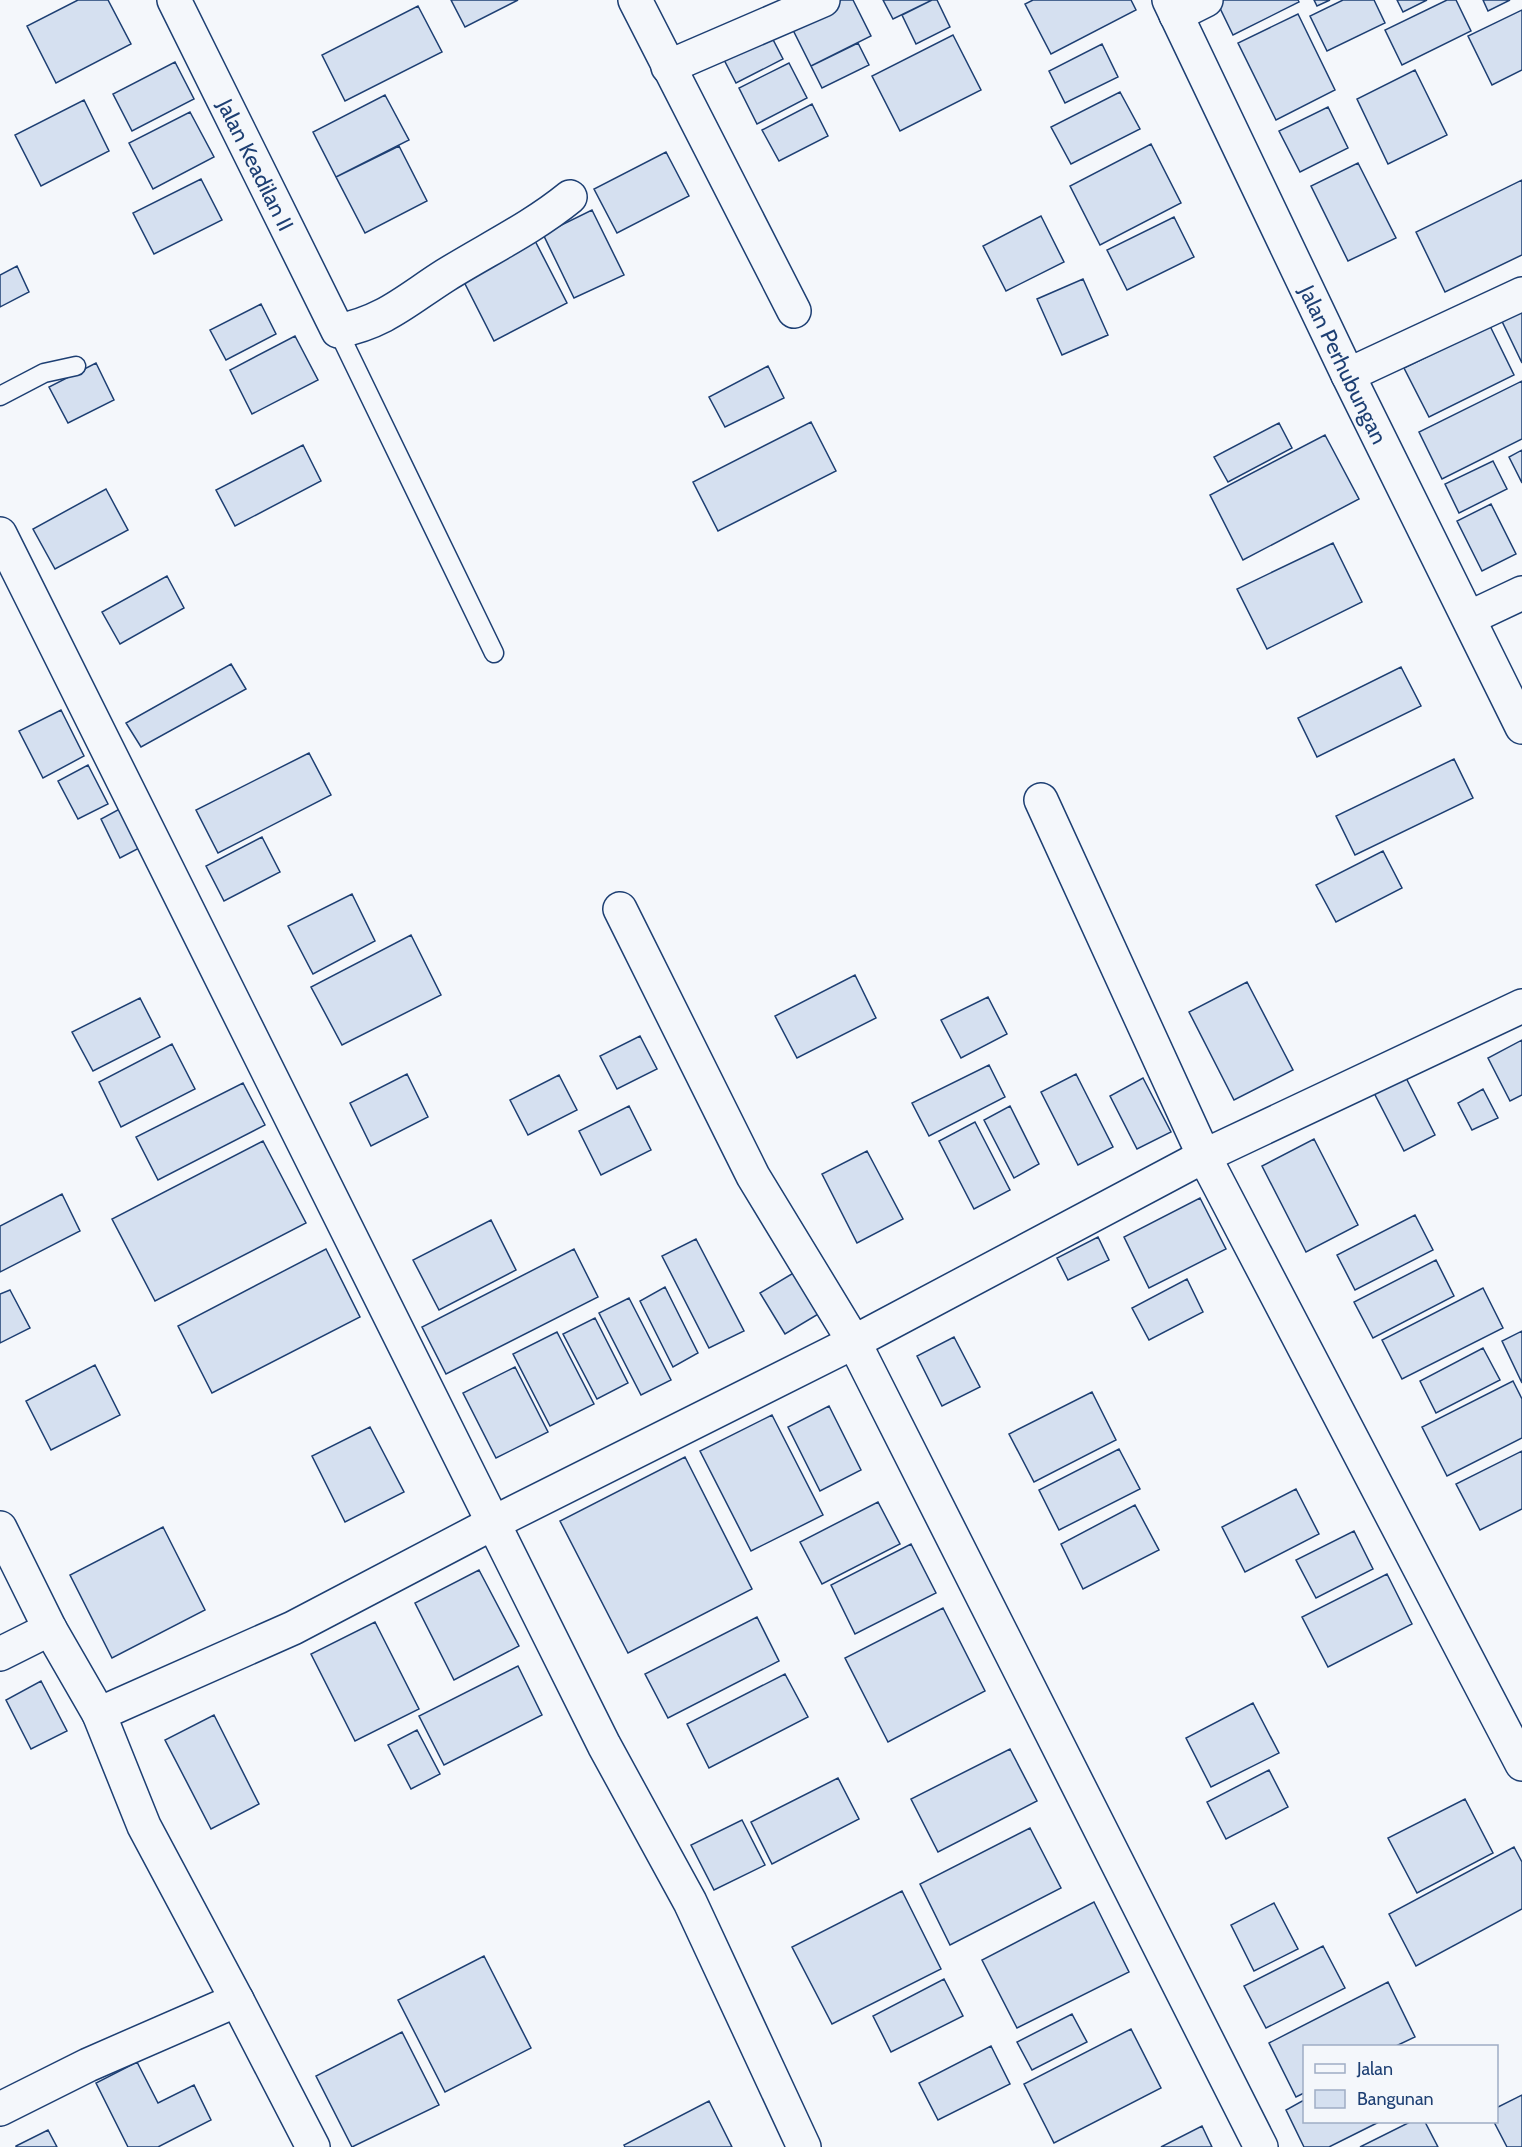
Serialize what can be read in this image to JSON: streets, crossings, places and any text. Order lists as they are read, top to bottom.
{
  "streets": {
    "street": ["Jalan Keadilan II", "Jalan Perhubungan"]
  },
  "legend": ["Jalan", "Bangunan"]
}
